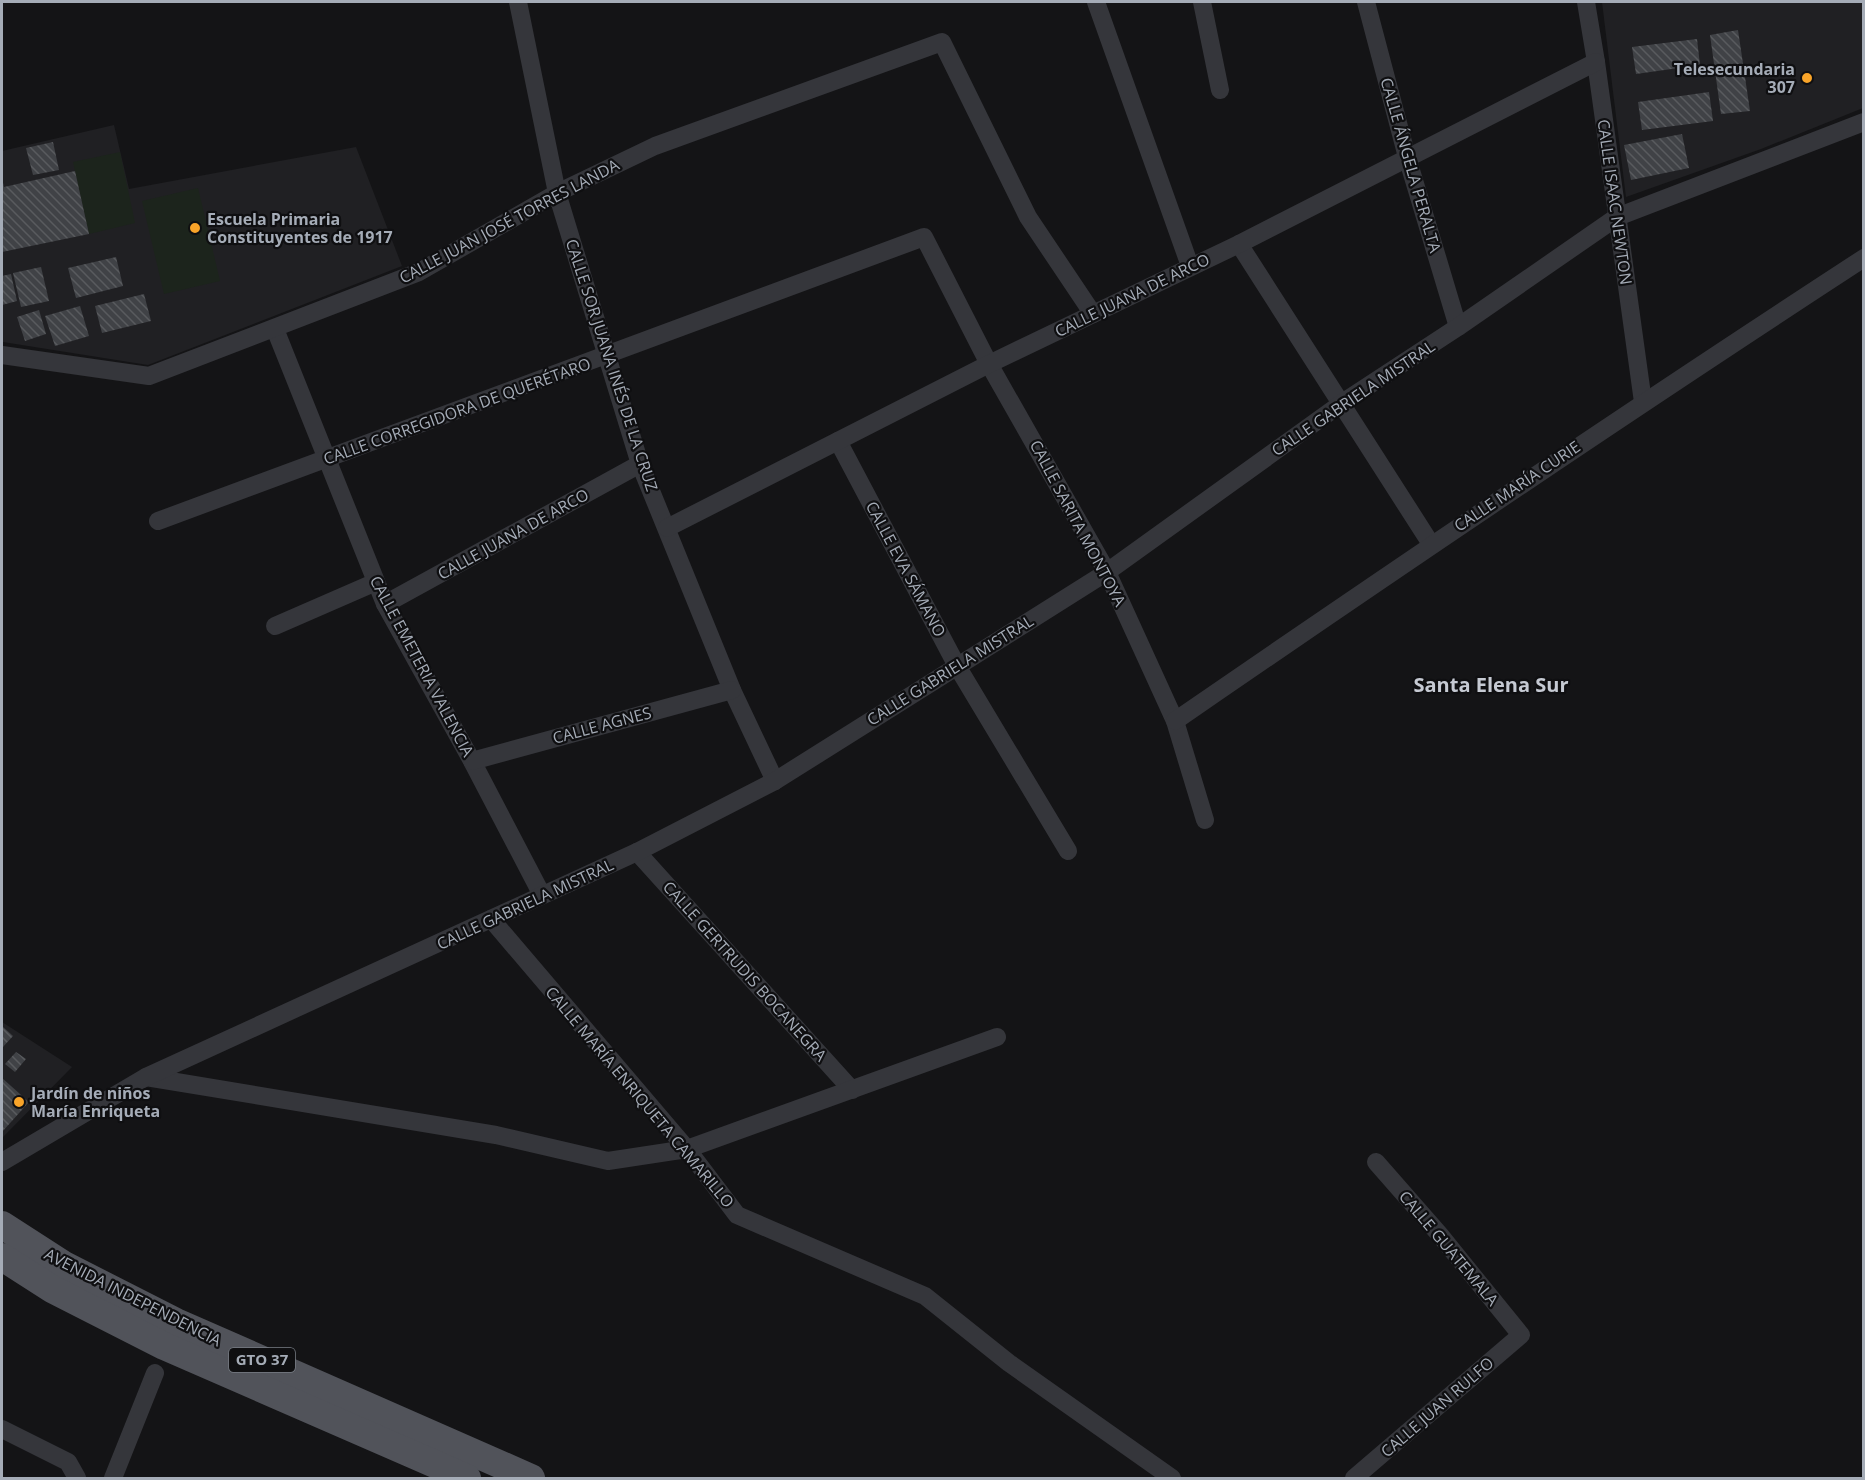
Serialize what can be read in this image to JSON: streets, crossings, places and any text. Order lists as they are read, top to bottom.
{
  "streets": {
    "main road": ["AVENIDA INDEPENDENCIA", "GTO 37"],
    "street": [
      "CALLE ÁNGELA PERALTA",
      "CALLE ISAAC NEWTON",
      "CALLE JUAN JOSÉ TORRES LANDA",
      "CALLE JUANA DE ARCO",
      "CALLE SOR JUANA INÉS DE LA CRUZ",
      "CALLE GABRIELA MISTRAL",
      "CALLE CORREGIDORA DE QUERÉTARO",
      "CALLE MARÍA CURIE",
      "CALLE SARITA MONTOYA",
      "CALLE EVA SÁMANO",
      "CALLE EMETERIA VALENCIA",
      "CALLE AGNES",
      "CALLE GERTRUDIS BOCANEGRA",
      "CALLE MARÍA ENRIQUETA CAMARILLO",
      "CALLE GUATEMALA",
      "CALLE JUAN RULFO"
    ]
  },
  "crossings": [
    ["CALLE ÁNGELA PERALTA", "CALLE JUANA DE ARCO"],
    ["CALLE ÁNGELA PERALTA", "CALLE GABRIELA MISTRAL"],
    ["CALLE ISAAC NEWTON", "CALLE JUANA DE ARCO"],
    ["CALLE ISAAC NEWTON", "CALLE GABRIELA MISTRAL"],
    ["CALLE ISAAC NEWTON", "CALLE MARÍA CURIE"],
    ["CALLE JUAN JOSÉ TORRES LANDA", "CALLE JUANA DE ARCO"],
    ["CALLE JUAN JOSÉ TORRES LANDA", "CALLE SOR JUANA INÉS DE LA CRUZ"],
    ["CALLE JUAN JOSÉ TORRES LANDA", "CALLE EMETERIA VALENCIA"],
    ["CALLE JUANA DE ARCO", "CALLE SOR JUANA INÉS DE LA CRUZ"],
    ["CALLE JUANA DE ARCO", "CALLE SARITA MONTOYA"],
    ["CALLE JUANA DE ARCO", "CALLE EVA SÁMANO"],
    ["CALLE JUANA DE ARCO", "CALLE EMETERIA VALENCIA"],
    ["CALLE SOR JUANA INÉS DE LA CRUZ", "CALLE GABRIELA MISTRAL"],
    ["CALLE SOR JUANA INÉS DE LA CRUZ", "CALLE CORREGIDORA DE QUERÉTARO"],
    ["CALLE SOR JUANA INÉS DE LA CRUZ", "CALLE AGNES"],
    ["CALLE GABRIELA MISTRAL", "CALLE SARITA MONTOYA"],
    ["CALLE GABRIELA MISTRAL", "CALLE EVA SÁMANO"],
    ["CALLE GABRIELA MISTRAL", "CALLE EMETERIA VALENCIA"],
    ["CALLE GABRIELA MISTRAL", "CALLE GERTRUDIS BOCANEGRA"],
    ["CALLE GABRIELA MISTRAL", "CALLE MARÍA ENRIQUETA CAMARILLO"],
    ["CALLE CORREGIDORA DE QUERÉTARO", "CALLE SARITA MONTOYA"],
    ["CALLE CORREGIDORA DE QUERÉTARO", "CALLE EMETERIA VALENCIA"],
    ["CALLE MARÍA CURIE", "CALLE SARITA MONTOYA"],
    ["CALLE EMETERIA VALENCIA", "CALLE AGNES"],
    ["CALLE GUATEMALA", "CALLE JUAN RULFO"]
  ],
  "districts": ["Santa Elena Sur"],
  "places": ["Telesecundaria 307", "Escuela Primaria Constituyentes de 1917", "Jardín de niños María Enriqueta"]
}
